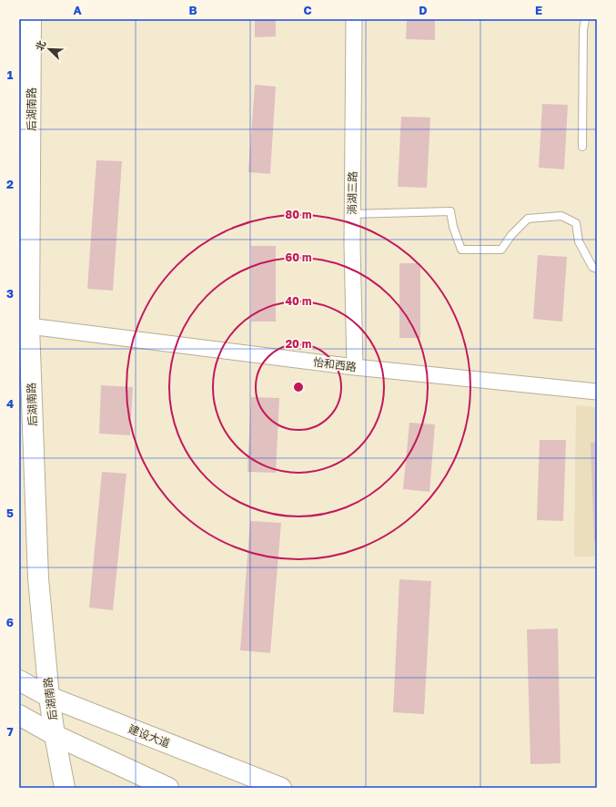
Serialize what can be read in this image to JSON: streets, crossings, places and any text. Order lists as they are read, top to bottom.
{
  "streets": {
    "street": [
      "后湖南路",
      "淌湖三路",
      "怡和西路",
      "建设大道"
    ]
  },
  "crossings": [
    ["后湖南路", "怡和西路"],
    ["后湖南路", "建设大道"],
    ["淌湖三路", "怡和西路"]
  ],
  "north": "top left",
  "grid": {
    "columns": [
      "A",
      "B",
      "C",
      "D",
      "E"
    ],
    "rows": [
      "1",
      "2",
      "3",
      "4",
      "5",
      "6",
      "7"
    ]
  },
  "rings": [
    "80 m",
    "60 m",
    "40 m",
    "20 m"
  ]
}
